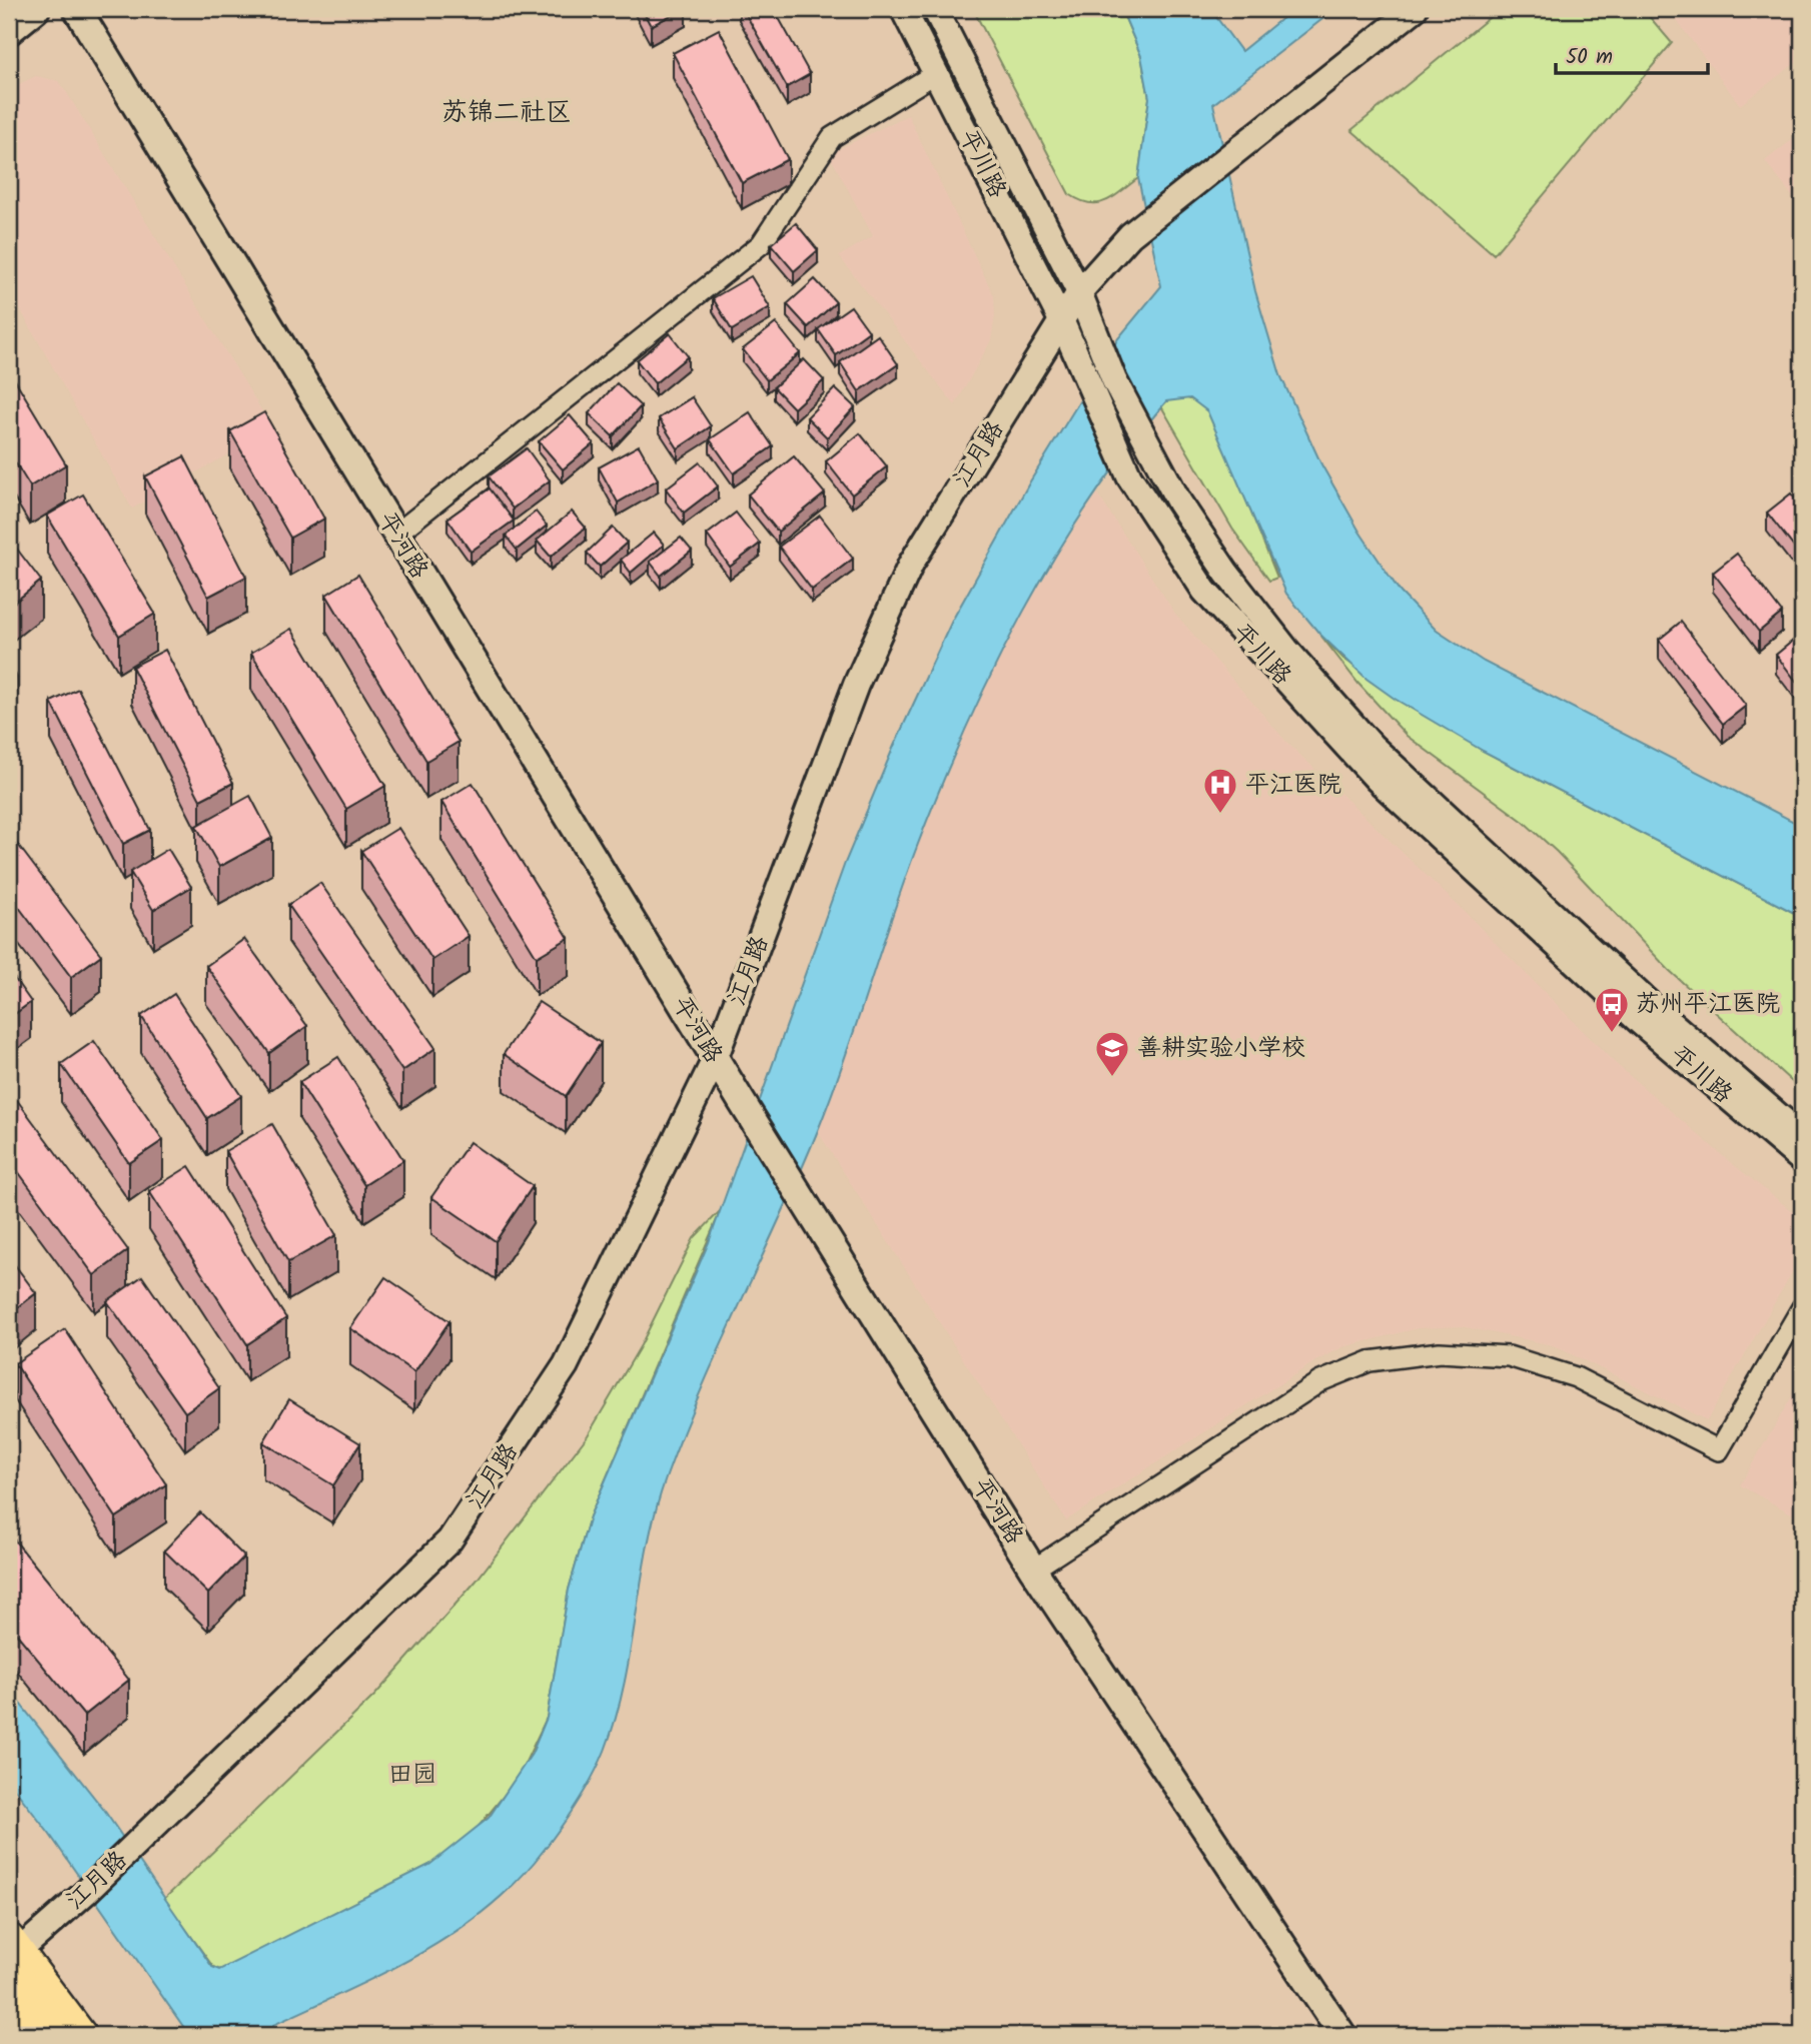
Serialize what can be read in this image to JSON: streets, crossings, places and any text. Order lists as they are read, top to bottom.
{
  "streets": {
    "main road": ["平河路"],
    "street": ["平川路", "江月路"]
  },
  "crossings": [
    ["平川路", "江月路"],
    ["江月路", "平河路"]
  ],
  "districts": ["苏锦二社区"],
  "parks": ["田园"],
  "places": {
    "hospital": ["平江医院"],
    "bus stop": ["苏州平江医院"],
    "school or university": ["善耕实验小学校"]
  },
  "scale_bar": "50 m"
}
